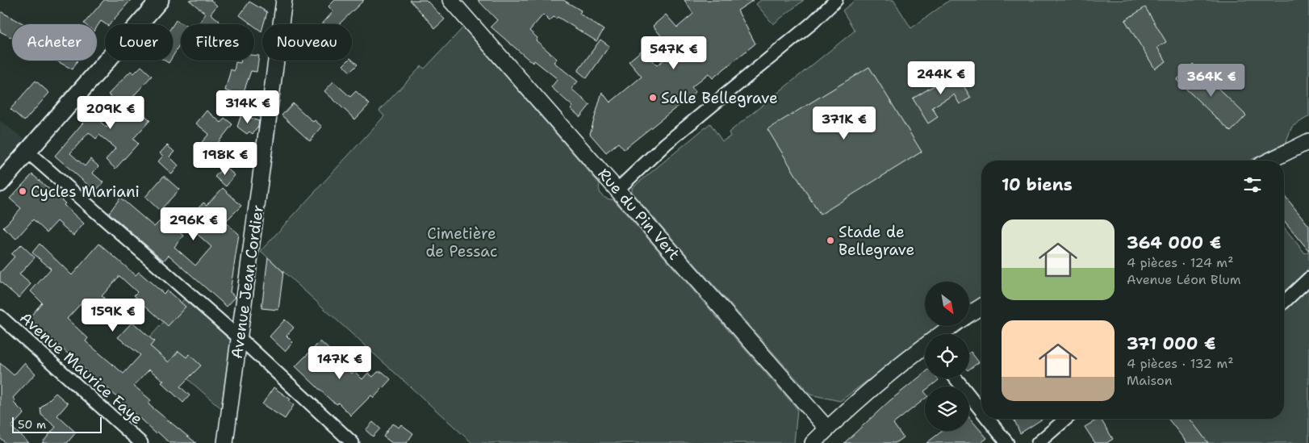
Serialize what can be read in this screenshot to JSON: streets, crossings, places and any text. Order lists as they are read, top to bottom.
{
  "streets": {
    "street": ["Rue du Pin Vert", "Avenue Jean Cordier", "Avenue Maurice Faye"]
  },
  "parks": ["Cimetière de Pessac"],
  "places": ["Salle Bellegrave", "Cycles Mariani", "Stade de Bellegrave"],
  "scale_bar": "50 m",
  "north": "bottom right",
  "page": {
    "chip": [
      "Acheter",
      "Louer",
      "Filtres",
      "Nouveau"
    ],
    "price": [
      "547K €",
      "244K €",
      "364K €",
      "314K €",
      "209K €",
      "371K €",
      "198K €",
      "296K €",
      "159K €",
      "147K €"
    ],
    "heading": "10 biens",
    "list": [
      {
        "name": "364 000 €",
        "note": "4 pièces · 124 m² · Avenue Léon Blum"
      },
      {
        "name": "371 000 €",
        "note": "4 pièces · 132 m² · Maison"
      }
    ],
    "scale": "50 m"
  }
}
